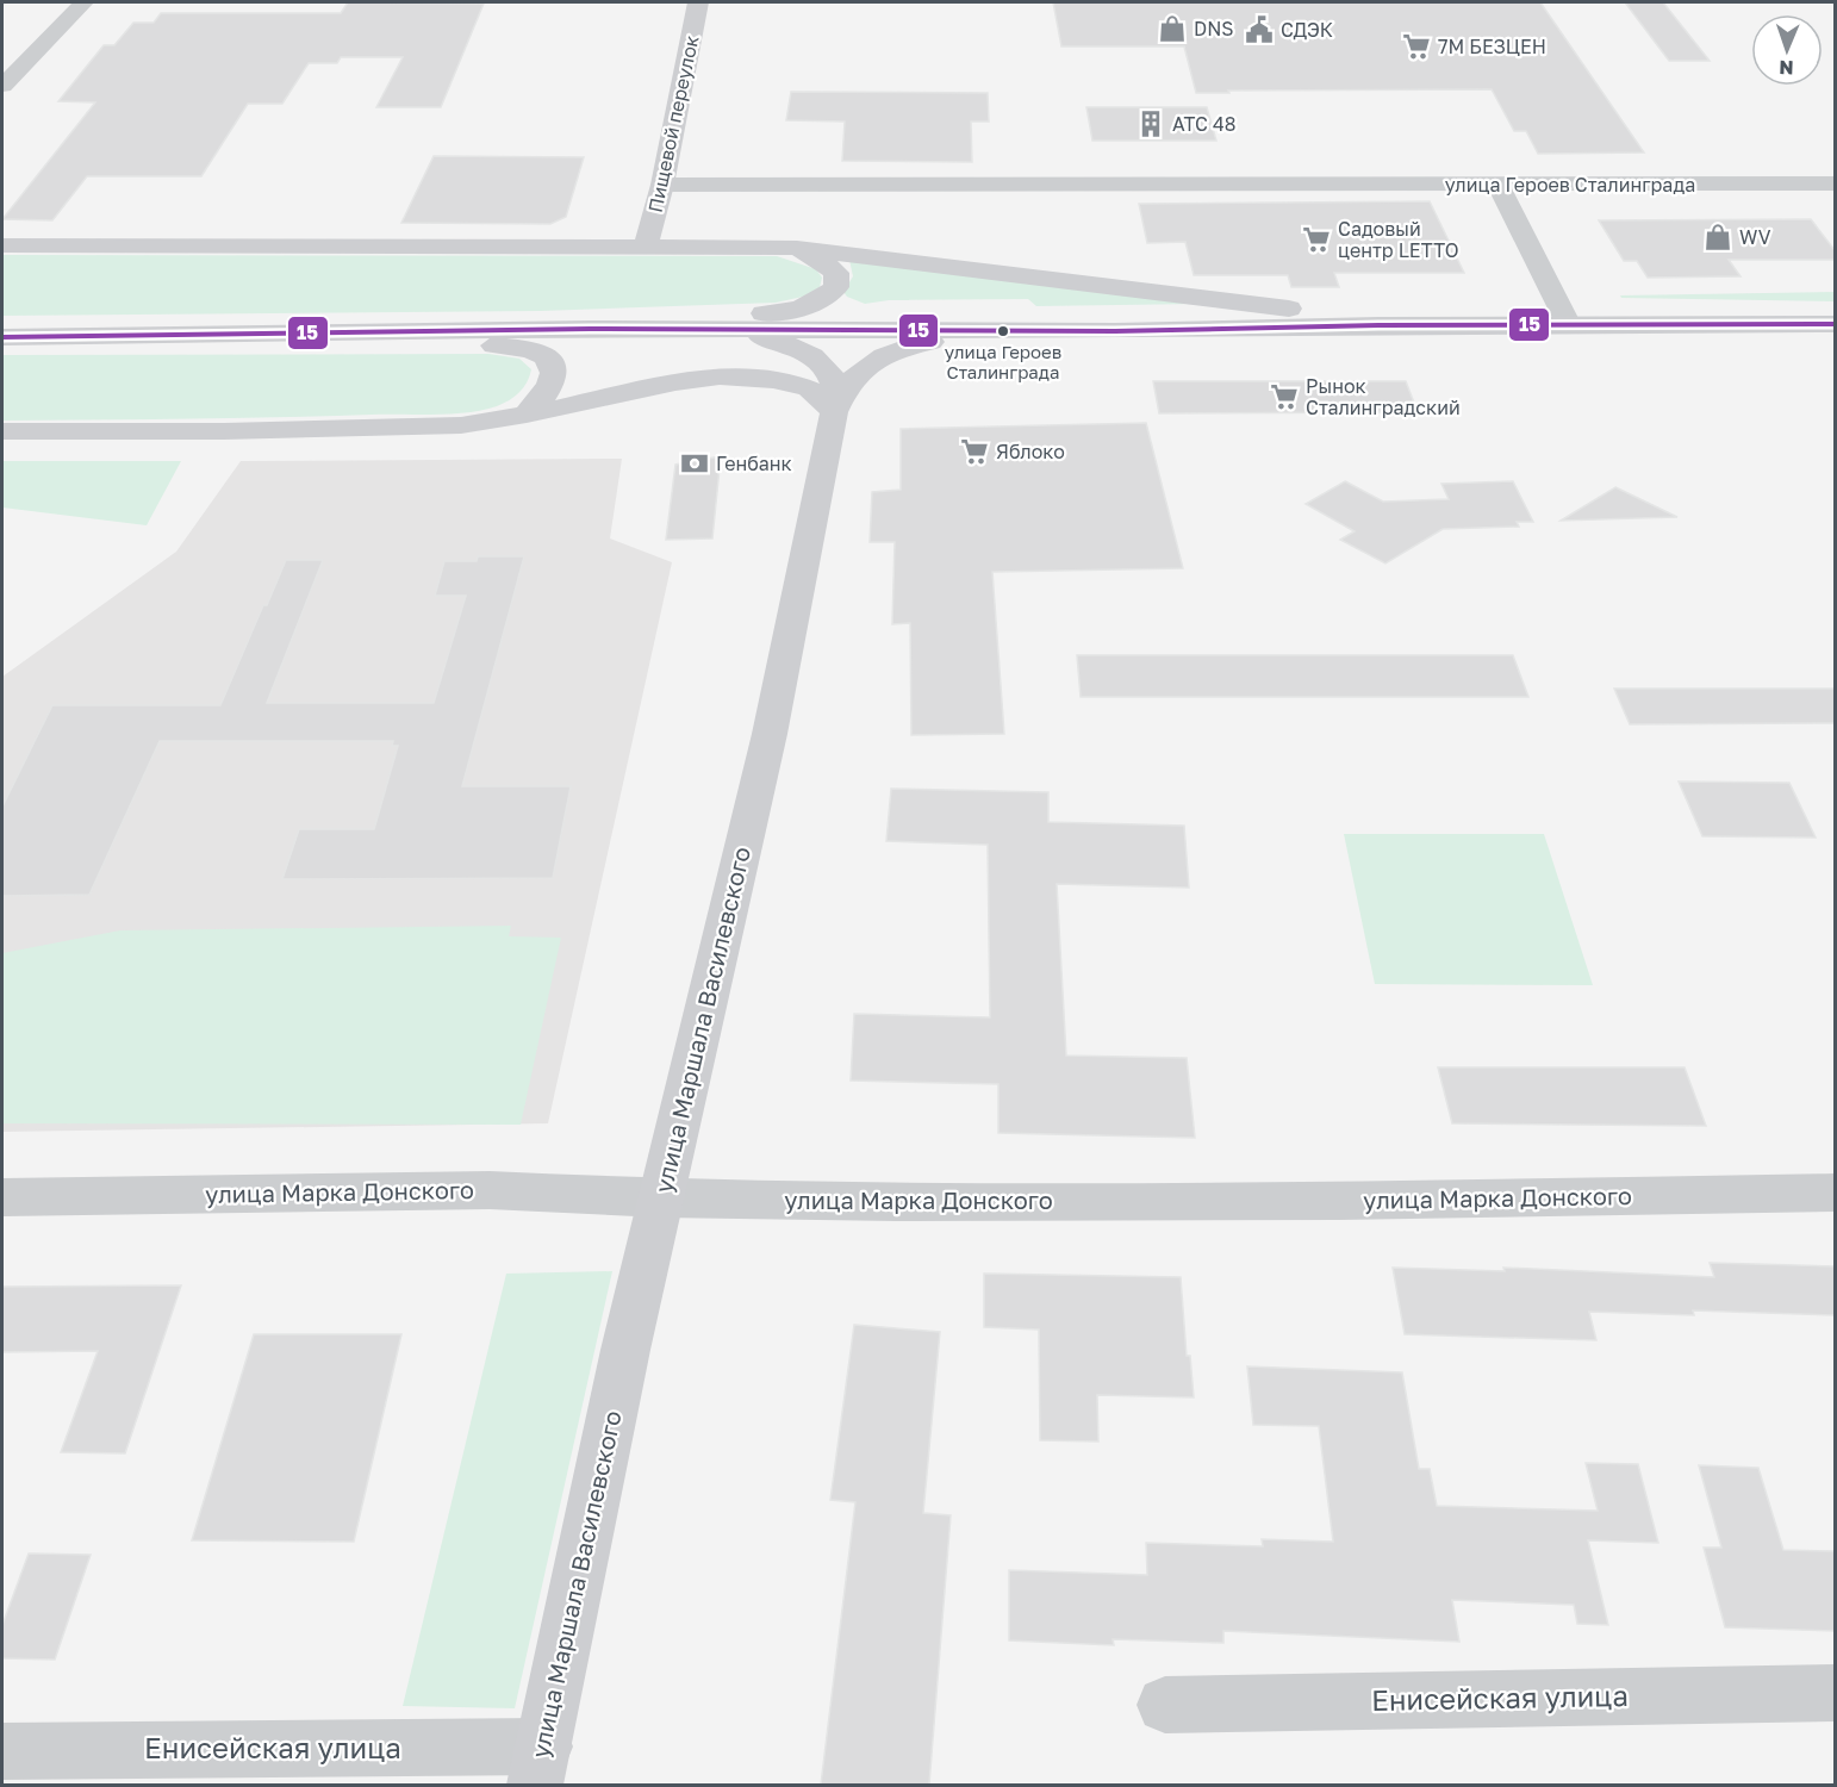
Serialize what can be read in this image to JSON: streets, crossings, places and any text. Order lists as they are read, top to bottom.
{
  "streets": {
    "street": [
      "Пищевой переулок",
      "улица Героев Сталинграда",
      "улица Маршала Василевского",
      "улица Марка Донского",
      "Енисейская улица"
    ]
  },
  "crossings": [
    ["Пищевой переулок", "улица Героев Сталинграда"],
    ["улица Маршала Василевского", "улица Марка Донского"],
    ["улица Маршала Василевского", "Енисейская улица"]
  ],
  "places": {
    "shop": ["DNS", "WV"],
    "public building": ["СДЭК"],
    "supermarket": [
      "7М БЕЗЦЕН",
      "Садовый центр LETTO",
      "Рынок Сталинградский",
      "Яблоко"
    ],
    "building": ["АТС 48"],
    "other": ["улица Героев Сталинграда"],
    "bank": ["Генбанк"]
  },
  "lines": ["transit line 15"],
  "north": "bottom"
}
